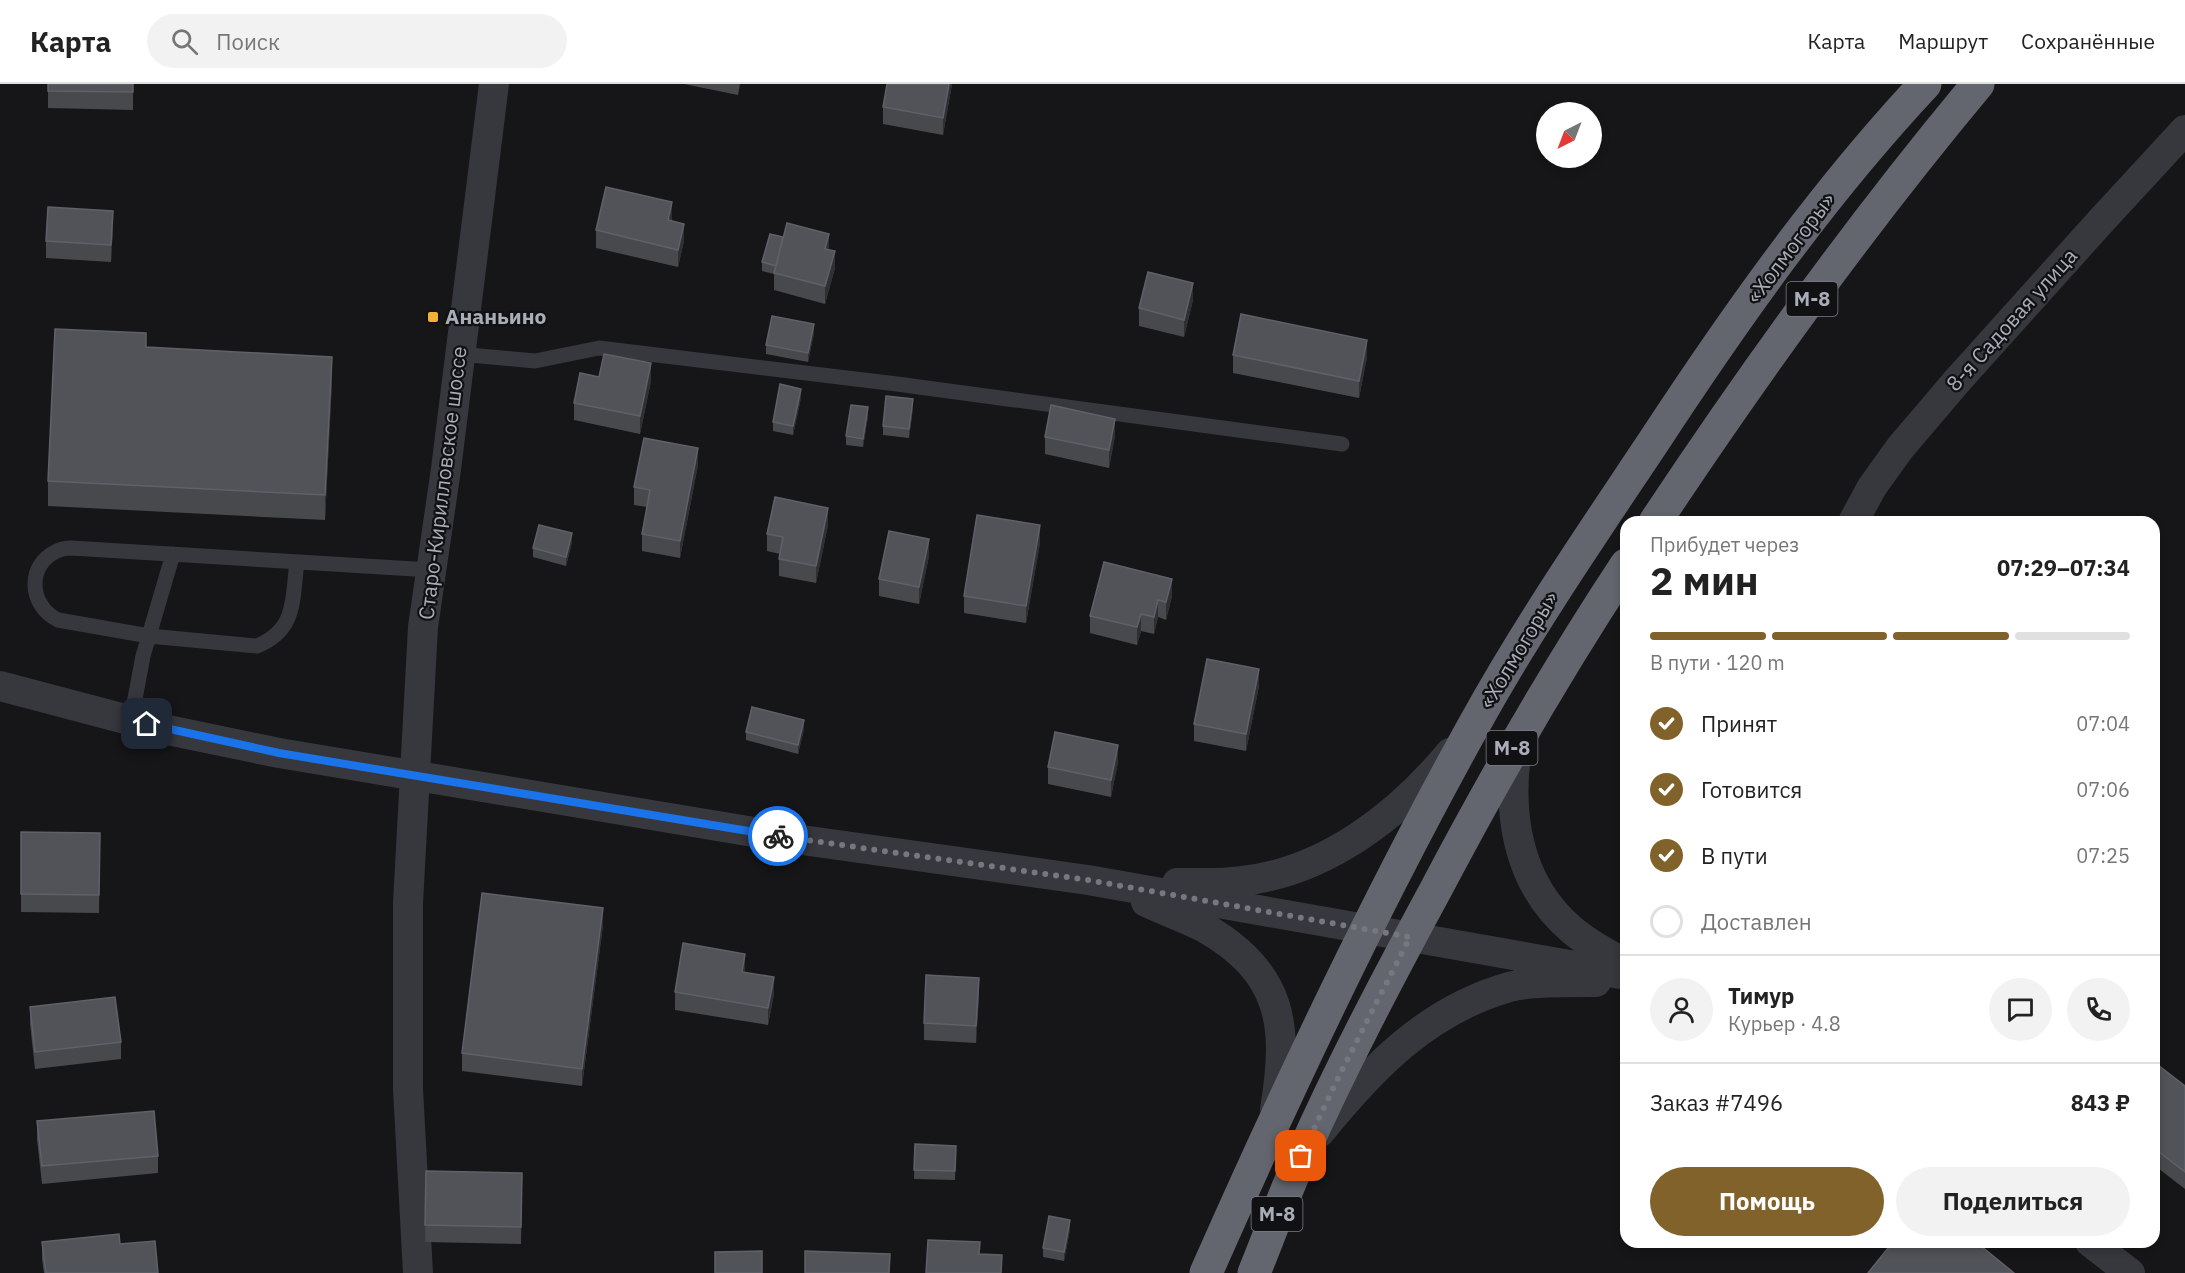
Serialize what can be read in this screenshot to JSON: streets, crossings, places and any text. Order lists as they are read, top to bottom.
{
  "streets": {
    "highway": ["«Холмогоры»", "М-8"],
    "street": ["8-я Садовая улица", "Старо-Кирилловское шоссе"]
  },
  "places": {
    "transit": ["Ананьино"]
  },
  "north": "bottom left",
  "page": {
    "header": "Карта",
    "search": "Поиск",
    "nav": ["Карта", "Маршрут", "Сохранённые"],
    "heading": ["2 мин", "Прибудет через", "07:29–07:34"],
    "panel": [
      "Тимур",
      "Курьер · 4.8",
      "Заказ #7496",
      "843 ₽"
    ],
    "bar": "В пути · 120 m",
    "list": [
      ["Принят", "07:04"],
      ["Готовится", "07:06"],
      ["В пути", "07:25"],
      "Доставлен"
    ],
    "buttons": ["Помощь", "Поделиться"]
  }
}
